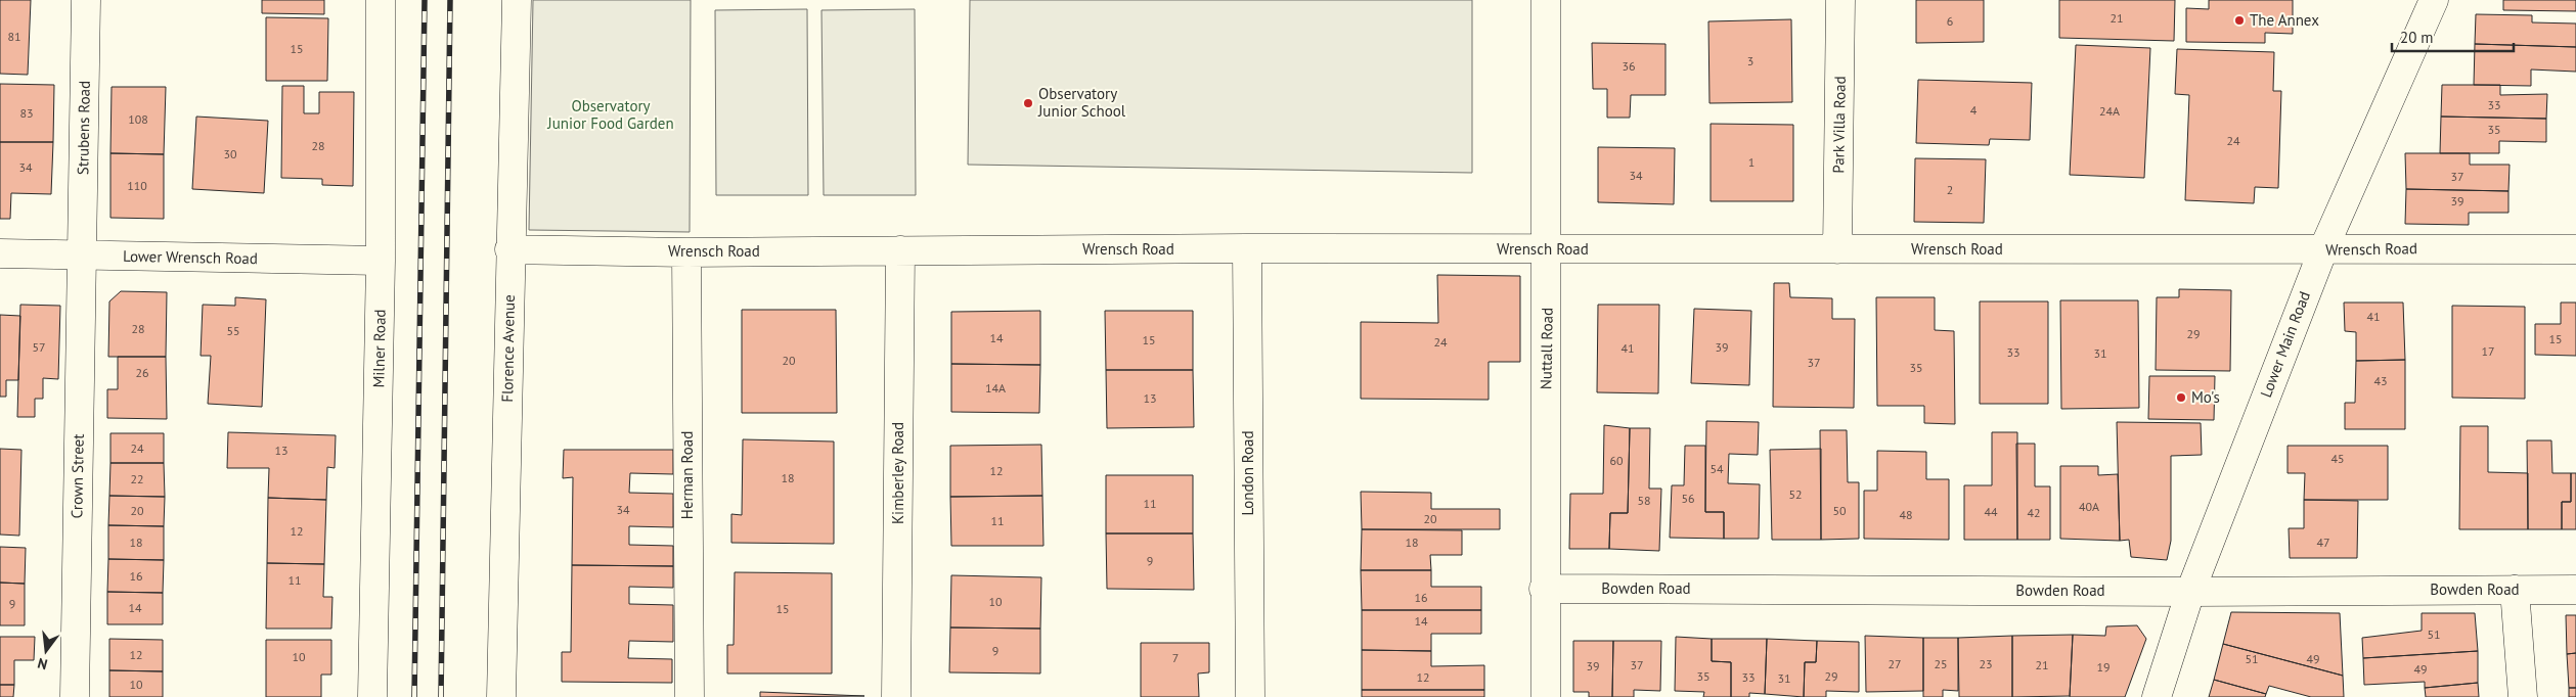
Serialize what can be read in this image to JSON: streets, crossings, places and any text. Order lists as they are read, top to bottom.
{
  "streets": {
    "street": [
      "Park Villa Road",
      "Strubens Road",
      "Wrensch Road",
      "Lower Wrensch Road",
      "Lower Main Road",
      "Milner Road",
      "Florence Avenue",
      "Nuttall Road",
      "Kimberley Road",
      "London Road",
      "Herman Road",
      "Crown Street",
      "Bowden Road"
    ]
  },
  "crossings": [
    ["Park Villa Road", "Wrensch Road"],
    ["Strubens Road", "Lower Wrensch Road"],
    ["Strubens Road", "Crown Street"],
    ["Wrensch Road", "Lower Main Road"],
    ["Wrensch Road", "Florence Avenue"],
    ["Wrensch Road", "Nuttall Road"],
    ["Wrensch Road", "Kimberley Road"],
    ["Wrensch Road", "London Road"],
    ["Wrensch Road", "Herman Road"],
    ["Lower Wrensch Road", "Milner Road"],
    ["Lower Wrensch Road", "Crown Street"],
    ["Lower Main Road", "Bowden Road"],
    ["Nuttall Road", "Bowden Road"]
  ],
  "parks": ["Observatory Junior Food Garden"],
  "places": ["The Annex", "Observatory Junior School", "Mo's"],
  "house_numbers": [
    "21",
    "6",
    "81",
    "15",
    "3",
    "36",
    "33",
    "4",
    "24A",
    "83",
    "108",
    "35",
    "24",
    "28",
    "30",
    "1",
    "34",
    "34",
    "37",
    "110",
    "2",
    "39",
    "41",
    "28",
    "55",
    "29",
    "14",
    "15",
    "15",
    "24",
    "57",
    "39",
    "41",
    "17",
    "33",
    "31",
    "20",
    "37",
    "35",
    "26",
    "43",
    "14A",
    "13",
    "24",
    "13",
    "45",
    "60",
    "54",
    "12",
    "18",
    "22",
    "52",
    "56",
    "58",
    "11",
    "40A",
    "34",
    "20",
    "50",
    "44",
    "42",
    "48",
    "20",
    "11",
    "12",
    "18",
    "18",
    "47",
    "9",
    "16",
    "11",
    "16",
    "10",
    "9",
    "14",
    "15",
    "14",
    "51",
    "9",
    "12",
    "10",
    "7",
    "51",
    "49",
    "27",
    "25",
    "23",
    "37",
    "21",
    "39",
    "19",
    "49",
    "35",
    "29",
    "12",
    "33",
    "31",
    "10"
  ],
  "scale_bar": "20 m",
  "north": "bottom"
}
